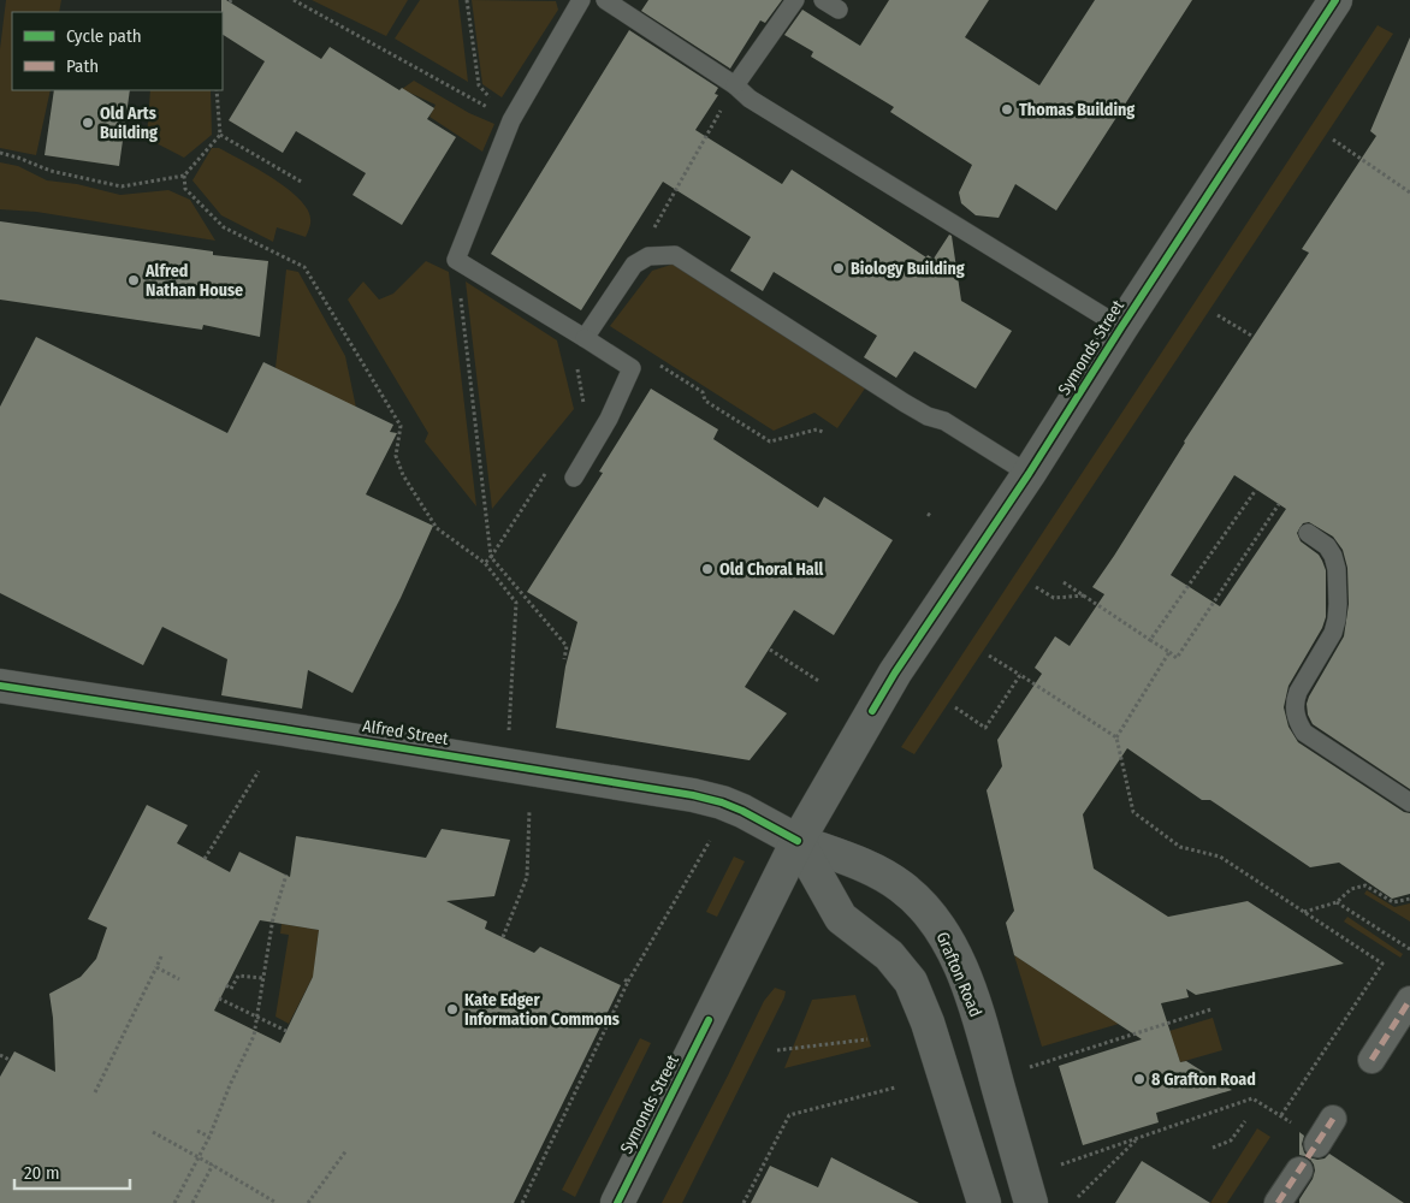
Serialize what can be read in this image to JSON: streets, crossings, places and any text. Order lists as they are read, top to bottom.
{
  "streets": {
    "main road": ["Symonds Street", "Alfred Street", "Grafton Road"]
  },
  "crossings": [
    ["Symonds Street", "Alfred Street"],
    ["Symonds Street", "Grafton Road"],
    ["Alfred Street", "Grafton Road"]
  ],
  "places": [
    "Thomas Building",
    "Old Arts Building",
    "Biology Building",
    "Alfred Nathan House",
    "Old Choral Hall",
    "Kate Edger Information Commons",
    "8 Grafton Road"
  ],
  "legend": ["Cycle path", "Path"],
  "scale_bar": "20 m"
}
